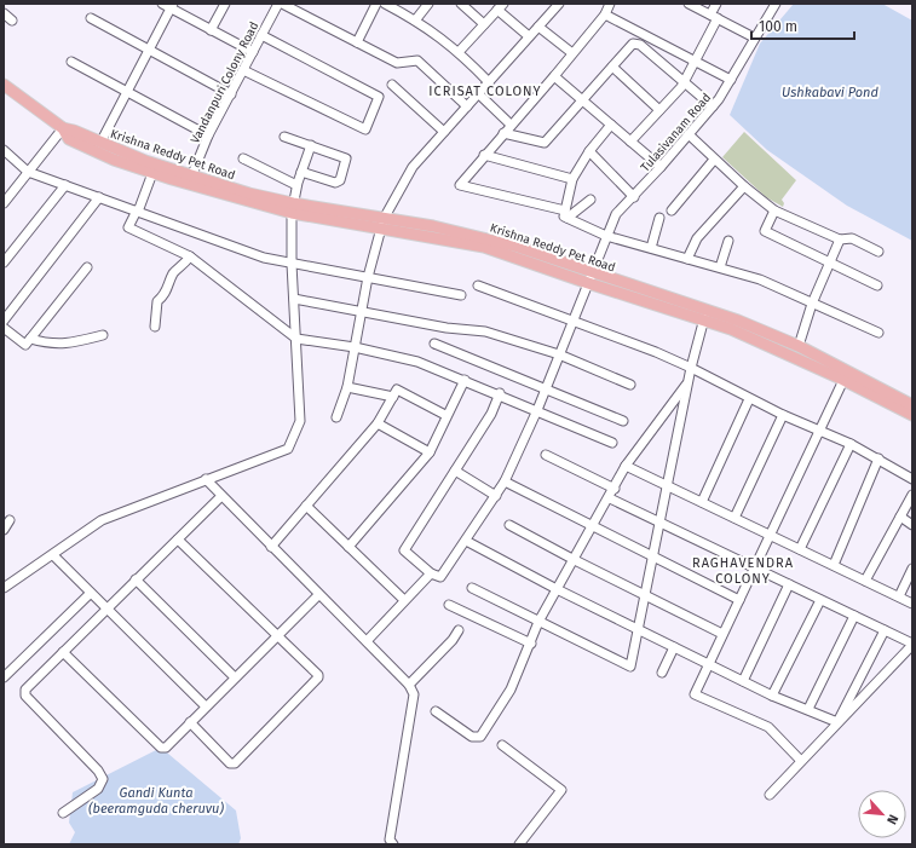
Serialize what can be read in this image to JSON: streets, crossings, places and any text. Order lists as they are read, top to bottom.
{
  "streets": {
    "main road": ["Krishna Reddy Pet Road"],
    "street": ["Vandanpuri Colony Road", "Tulasivanam Road"]
  },
  "crossings": [
    ["Vandanpuri Colony Road", "Krishna Reddy Pet Road"],
    ["Tulasivanam Road", "Krishna Reddy Pet Road"]
  ],
  "districts": ["ICRISAT COLONY", "RAGHAVENDRA COLONY"],
  "water": ["Ushkabavi Pond", "Gandi Kunta (beeramguda cheruvu)"],
  "scale_bar": "100 m",
  "north": "bottom right"
}
